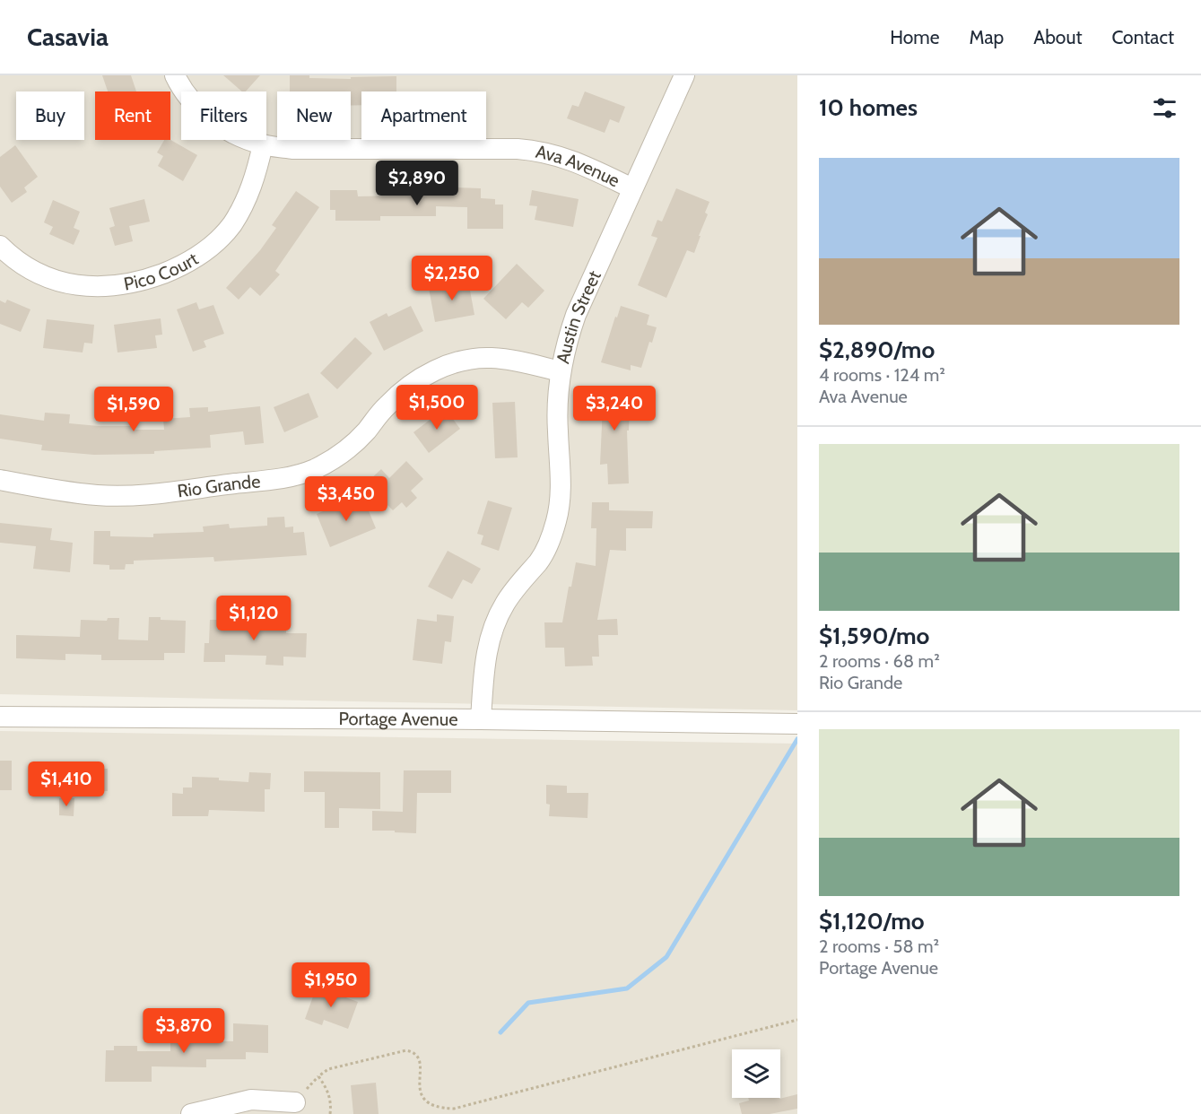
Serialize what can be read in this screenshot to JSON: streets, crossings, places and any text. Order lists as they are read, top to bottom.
{
  "streets": {
    "street": [
      "Ava Avenue",
      "Pico Court",
      "Austin Street",
      "Rio Grande",
      "Portage Avenue"
    ]
  },
  "crossings": [
    ["Ava Avenue", "Pico Court"],
    ["Ava Avenue", "Austin Street"],
    ["Austin Street", "Rio Grande"],
    ["Austin Street", "Portage Avenue"]
  ],
  "page": {
    "header": "Casavia",
    "nav": [
      "Home",
      "Map",
      "About",
      "Contact"
    ],
    "heading": "10 homes",
    "chip": [
      "Buy",
      "Rent",
      "Filters",
      "New",
      "Apartment"
    ],
    "list": [
      {
        "name": "$2,890/mo",
        "note": "4 rooms · 124 m² · Ava Avenue"
      },
      {
        "name": "$1,590/mo",
        "note": "2 rooms · 68 m² · Rio Grande"
      },
      {
        "name": "$1,120/mo",
        "note": "2 rooms · 58 m² · Portage Avenue"
      }
    ],
    "price": [
      "$2,890",
      "$2,250",
      "$1,500",
      "$3,240",
      "$1,590",
      "$3,450",
      "$1,120",
      "$1,410",
      "$1,950",
      "$3,870"
    ]
  }
}
